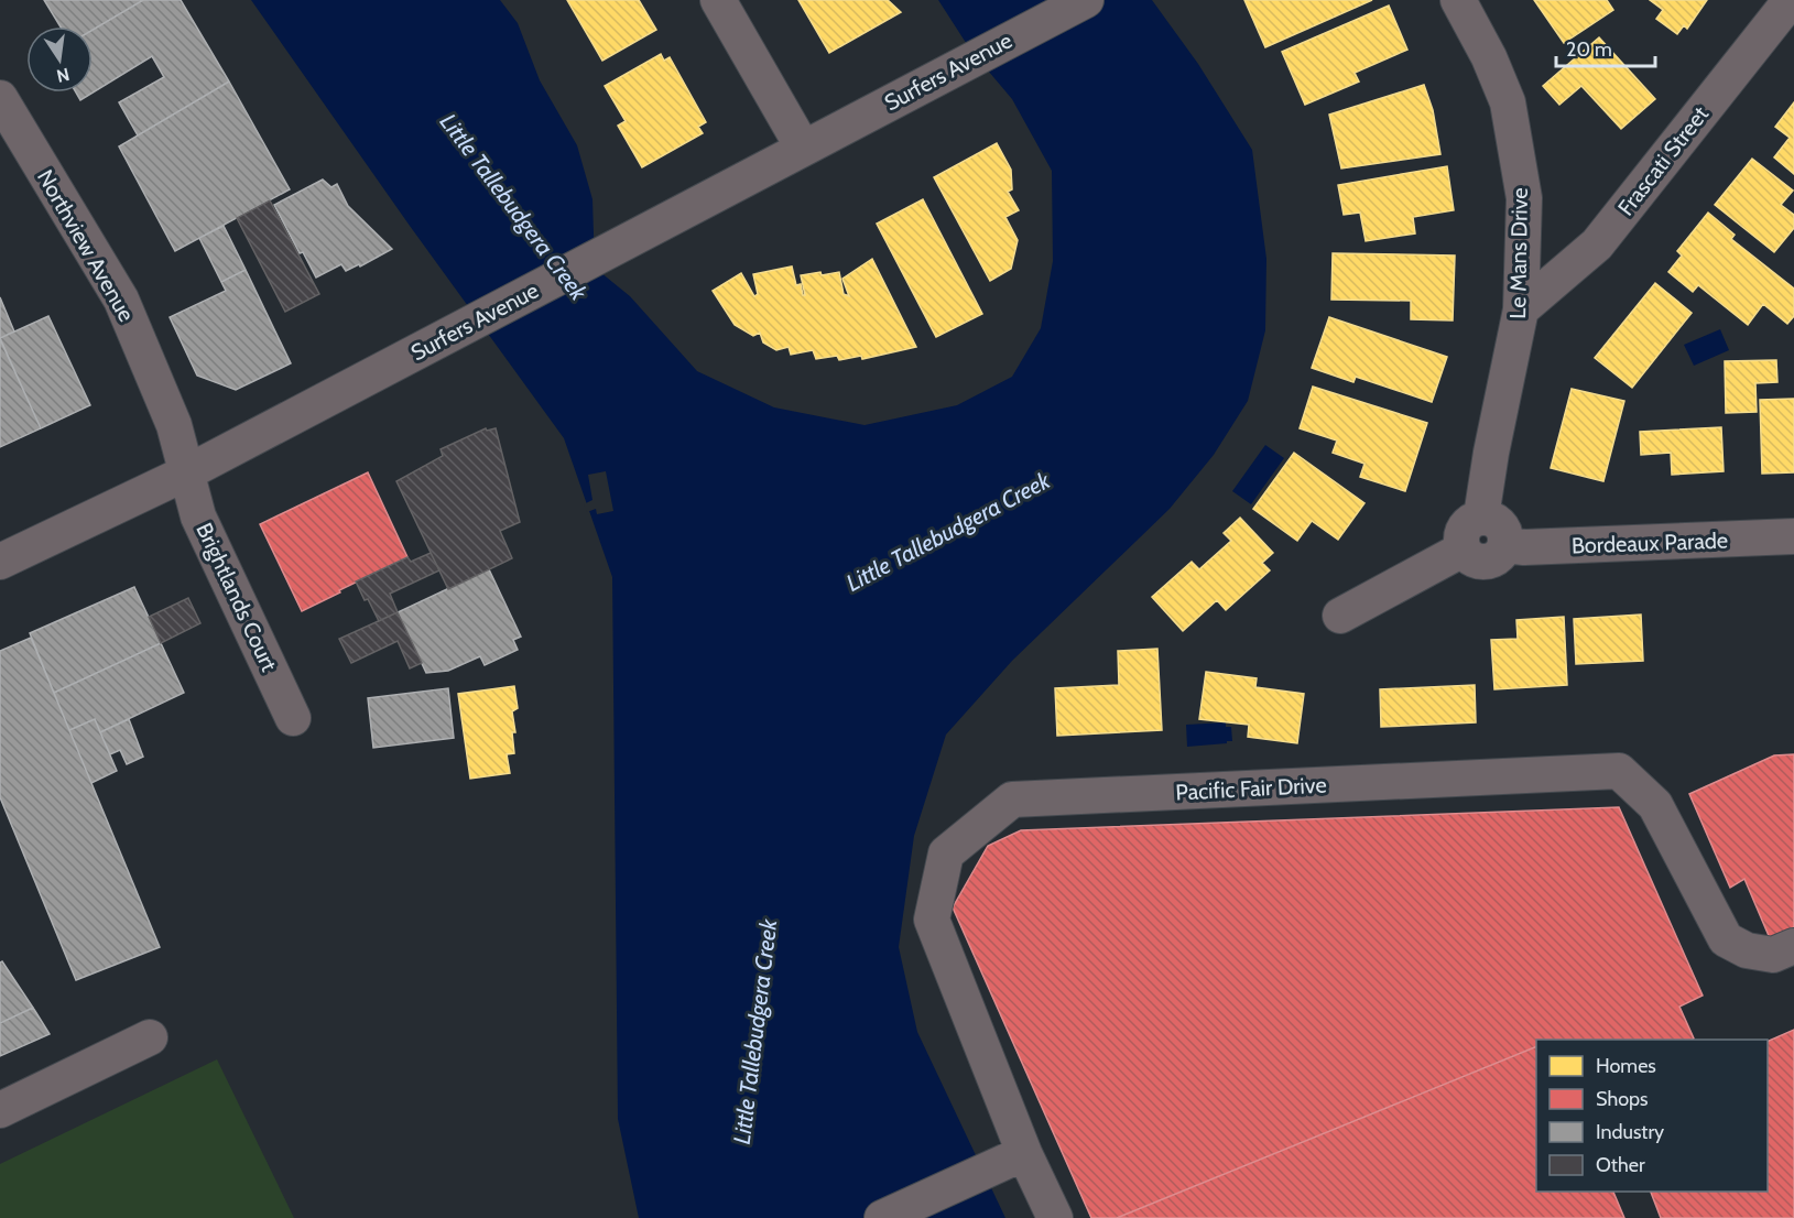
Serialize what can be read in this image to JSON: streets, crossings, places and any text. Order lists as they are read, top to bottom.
{
  "streets": {
    "street": [
      "Surfers Avenue",
      "Frascati Street",
      "Northview Avenue",
      "Le Mans Drive",
      "Bordeaux Parade",
      "Brightlands Court",
      "Pacific Fair Drive"
    ]
  },
  "crossings": [
    ["Surfers Avenue", "Northview Avenue"],
    ["Surfers Avenue", "Brightlands Court"],
    ["Frascati Street", "Le Mans Drive"],
    ["Northview Avenue", "Brightlands Court"],
    ["Le Mans Drive", "Bordeaux Parade"]
  ],
  "water": ["Little Tallebudgera Creek"],
  "legend": [
    "Homes",
    "Shops",
    "Industry",
    "Other"
  ],
  "scale_bar": "20 m",
  "north": "bottom"
}
